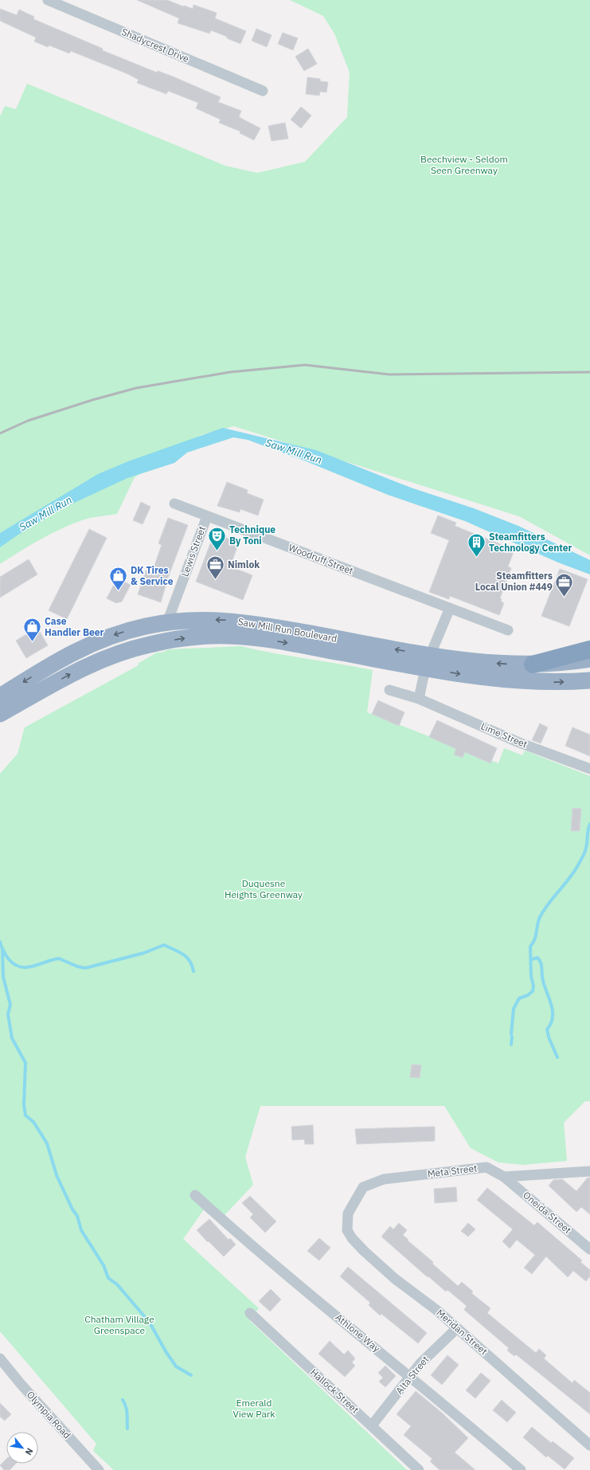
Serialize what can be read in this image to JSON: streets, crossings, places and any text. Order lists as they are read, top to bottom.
{
  "streets": {
    "highway": ["Saw Mill Run Boulevard"],
    "street": [
      "Shadycrest Drive",
      "Lewis Street",
      "Woodruff Street",
      "Lime Street",
      "Meta Street",
      "Oneida Street",
      "Meridan Street",
      "Athlone Way",
      "Alta Street",
      "Hallock Street",
      "Olympia Road"
    ]
  },
  "crossings": [
    ["Lewis Street", "Woodruff Street"],
    ["Lewis Street", "Saw Mill Run Boulevard"],
    ["Meta Street", "Oneida Street"],
    ["Meta Street", "Meridan Street"],
    ["Meridan Street", "Alta Street"],
    ["Athlone Way", "Alta Street"],
    ["Alta Street", "Hallock Street"]
  ],
  "water": ["Saw Mill Run"],
  "parks": [
    "Beechview - Seldom Seen Greenway",
    "Duquesne Heights Greenway",
    "Chatham Village Greenspace",
    "Emerald View Park"
  ],
  "places": {
    "theatre": ["Technique By Toni"],
    "building": ["Steamfitters Technology Center"],
    "office": ["Nimlok", "Steamfitters Local Union #449"],
    "shop": ["DK Tires & Service", "Case Handler Beer"]
  },
  "north": "bottom right"
}
